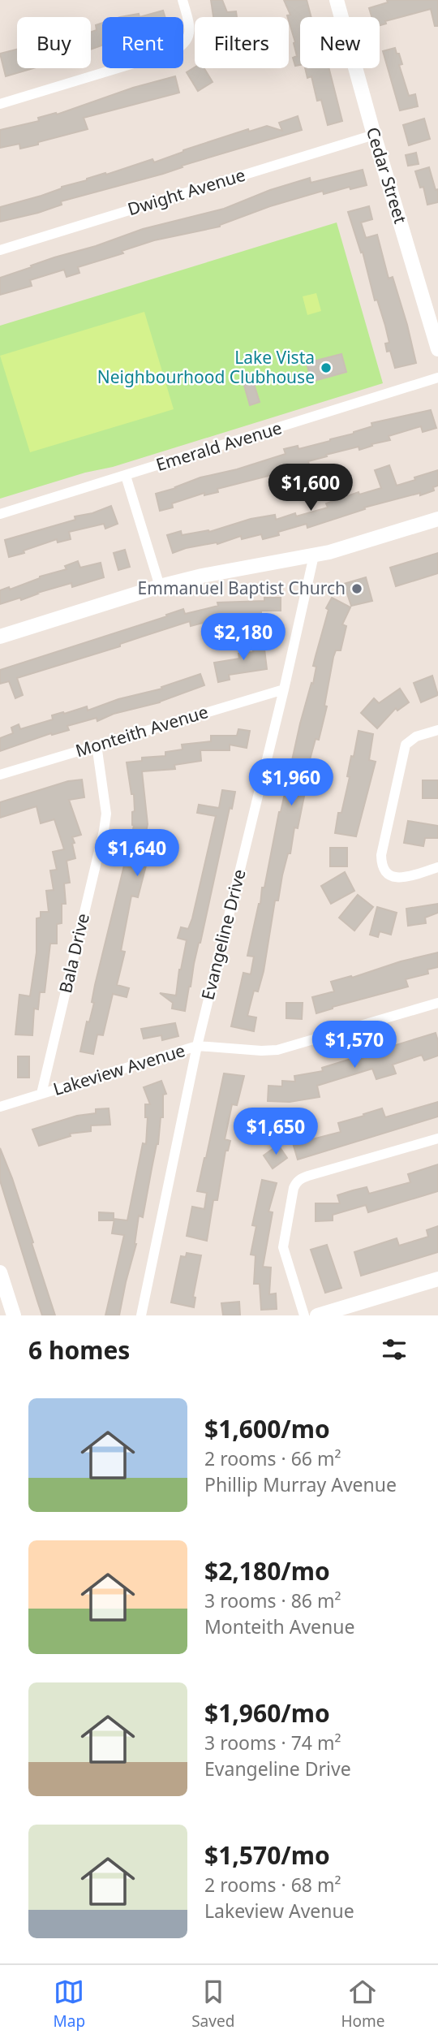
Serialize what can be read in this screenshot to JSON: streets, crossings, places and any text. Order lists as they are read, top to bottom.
{
  "streets": {
    "street": [
      "Cedar Street",
      "Dwight Avenue",
      "Emerald Avenue",
      "Monteith Avenue",
      "Evangeline Drive",
      "Bala Drive",
      "Lakeview Avenue"
    ]
  },
  "crossings": [
    ["Cedar Street", "Dwight Avenue"],
    ["Monteith Avenue", "Evangeline Drive"],
    ["Monteith Avenue", "Bala Drive"],
    ["Evangeline Drive", "Lakeview Avenue"],
    ["Bala Drive", "Lakeview Avenue"]
  ],
  "places": ["Lake Vista Neighbourhood Clubhouse", "Emmanuel Baptist Church"],
  "page": {
    "chip": [
      "Buy",
      "Rent",
      "Filters",
      "New"
    ],
    "price": [
      "$1,600",
      "$2,180",
      "$1,960",
      "$1,640",
      "$1,570",
      "$1,650"
    ],
    "heading": "6 homes",
    "list": [
      {
        "name": "$1,600/mo",
        "note": "2 rooms · 66 m² · Phillip Murray Avenue"
      },
      {
        "name": "$2,180/mo",
        "note": "3 rooms · 86 m² · Monteith Avenue"
      },
      {
        "name": "$1,960/mo",
        "note": "3 rooms · 74 m² · Evangeline Drive"
      },
      {
        "name": "$1,570/mo",
        "note": "2 rooms · 68 m² · Lakeview Avenue"
      }
    ],
    "tabs": ["Map", "Saved", "Home"]
  }
}
